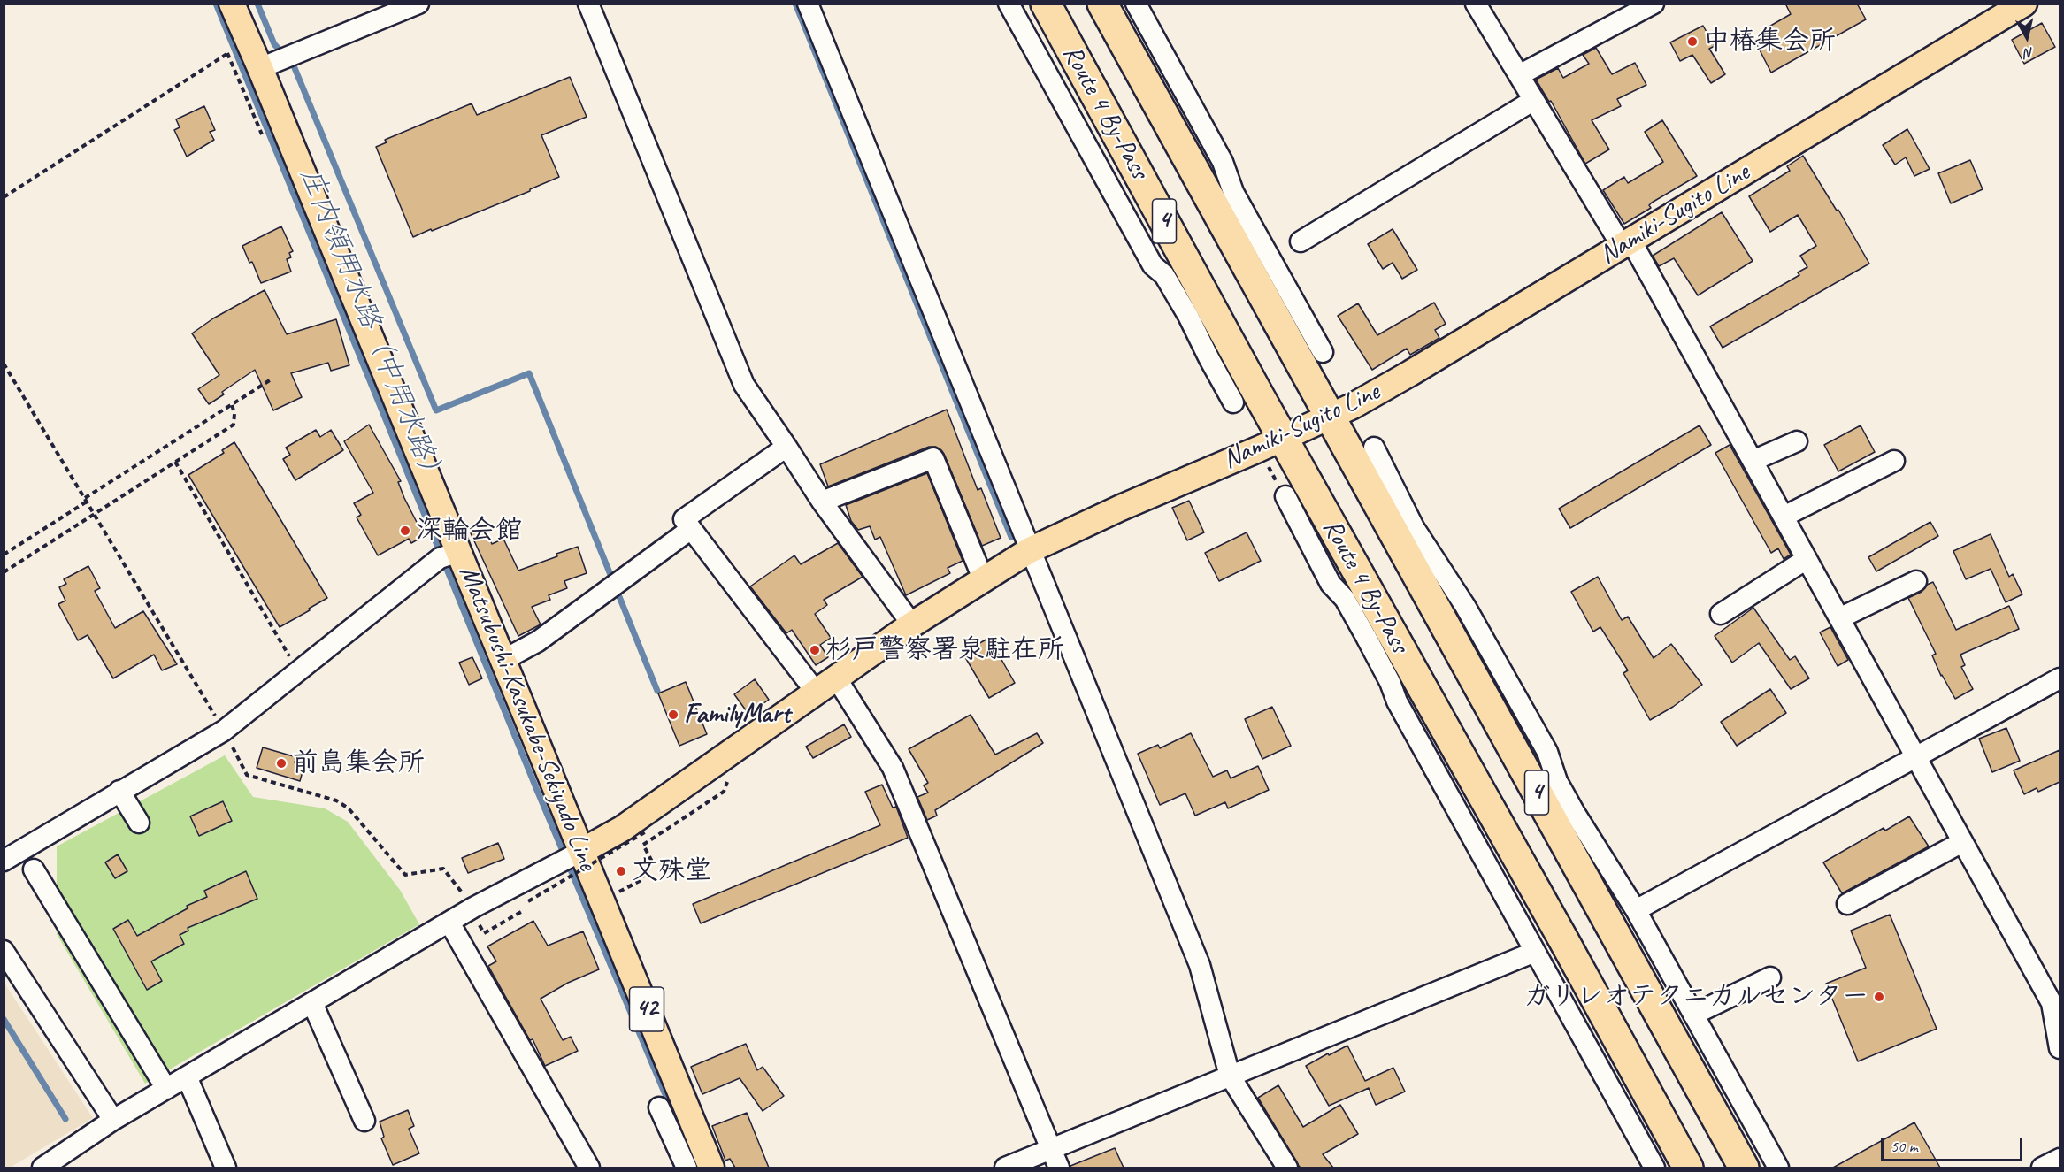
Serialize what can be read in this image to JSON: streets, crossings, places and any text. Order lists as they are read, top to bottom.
{
  "streets": {
    "highway": ["Route 4 By-Pass", "4"],
    "main road": ["Namiki-Sugito Line", "Matsubushi-Kasukabe-Sekiyado Line", "42"]
  },
  "crossings": [
    ["Route 4 By-Pass", "Namiki-Sugito Line"],
    ["Namiki-Sugito Line", "Matsubushi-Kasukabe-Sekiyado Line"]
  ],
  "water": ["庄内領用水路（中用水路）"],
  "places": [
    "中椿集会所",
    "深輪会館",
    "杉戸警察署泉駐在所",
    "FamilyMart",
    "前島集会所",
    "文殊堂",
    "ガリレオテクニカルセンター"
  ],
  "scale_bar": "50 m",
  "north": "bottom"
}
